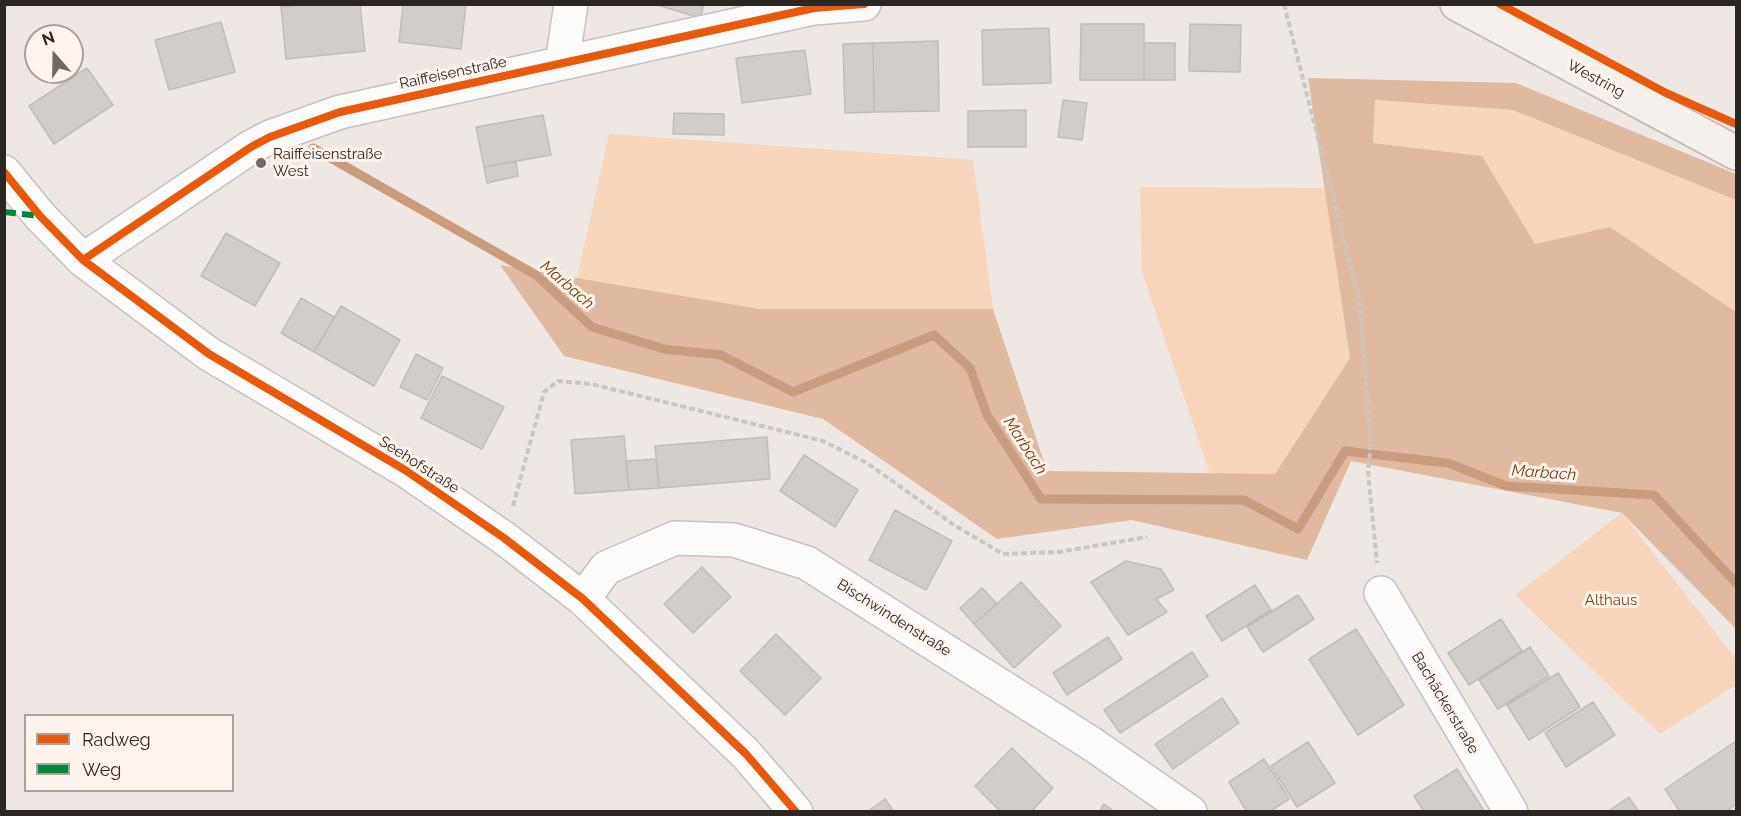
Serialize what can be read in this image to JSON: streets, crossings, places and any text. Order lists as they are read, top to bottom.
{
  "streets": {
    "main road": ["Westring"],
    "street": [
      "Raiffeisenstraße",
      "Seehofstraße",
      "Bischwindenstraße",
      "Bachäckerstraße"
    ]
  },
  "crossings": [
    ["Raiffeisenstraße", "Seehofstraße"],
    ["Seehofstraße", "Bischwindenstraße"]
  ],
  "water": ["Marbach"],
  "parks": ["Althaus"],
  "places": ["Raiffeisenstraße West"],
  "legend": ["Radweg", "Weg"],
  "north": "top"
}
